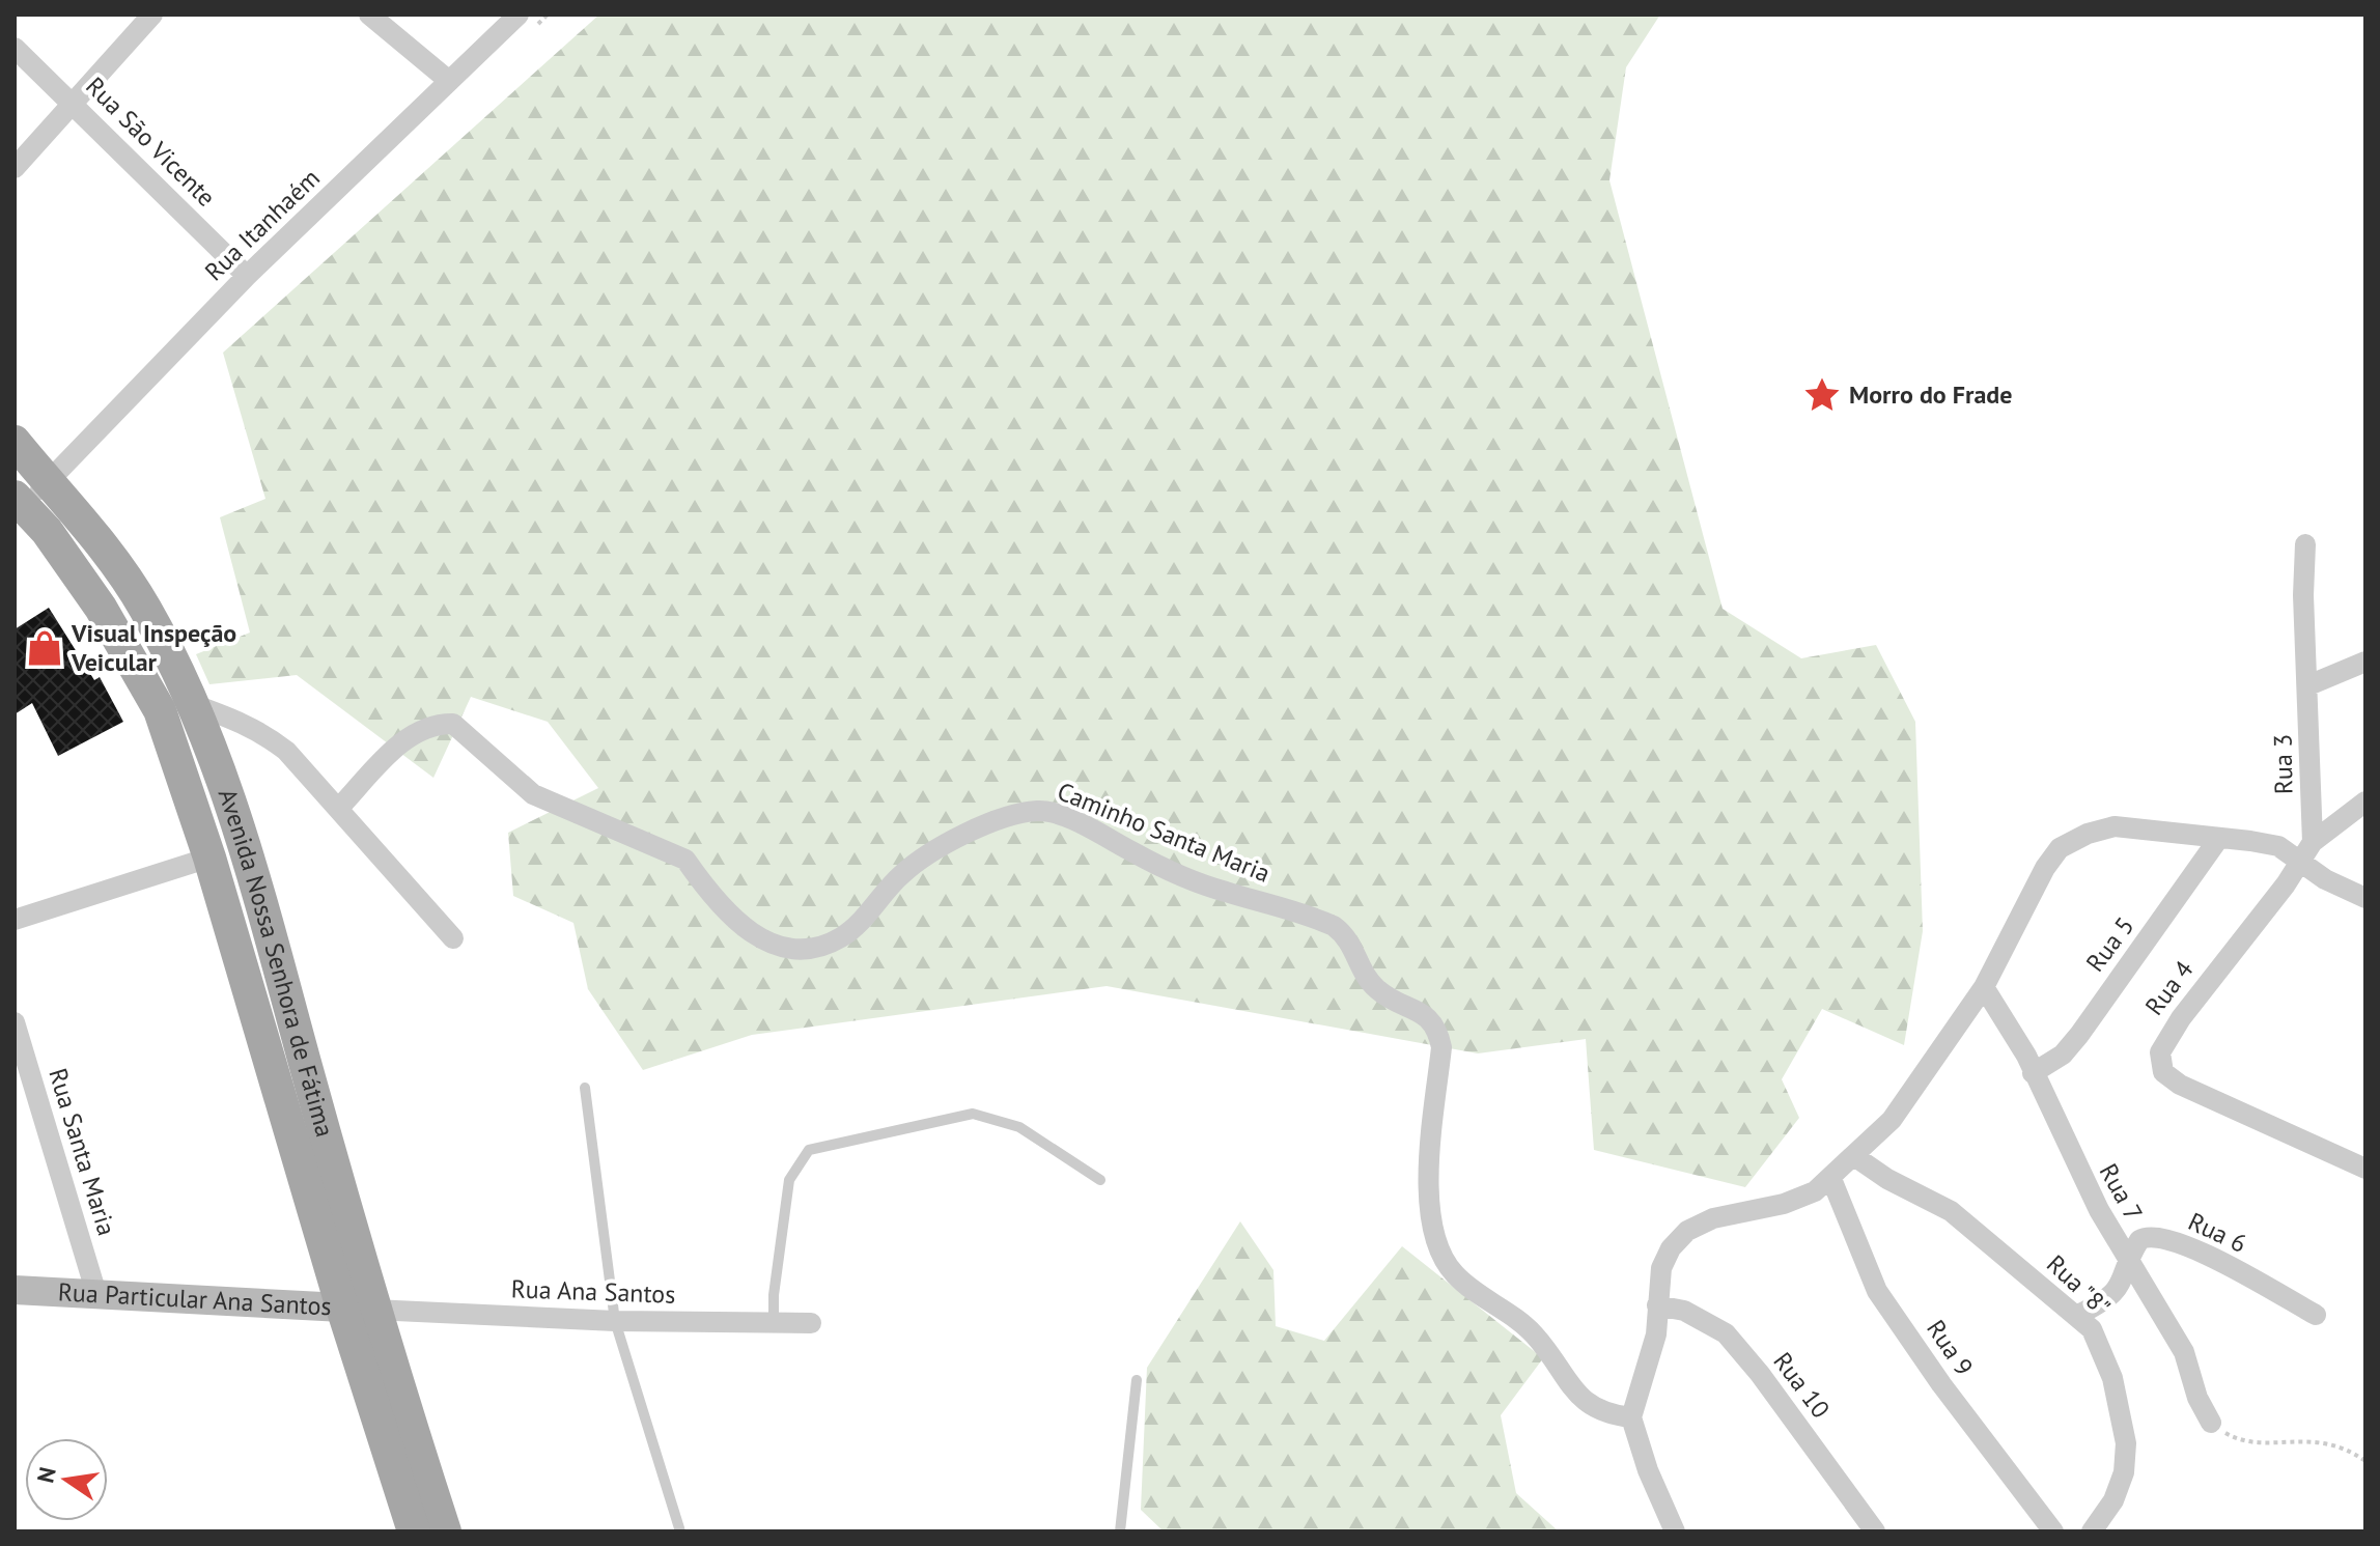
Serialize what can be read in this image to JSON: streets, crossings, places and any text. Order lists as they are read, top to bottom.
{
  "streets": {
    "main road": ["Avenida Nossa Senhora de Fátima", "Rua Particular Ana Santos"],
    "street": [
      "Rua São Vicente",
      "Rua Itanhaém",
      "Rua 3",
      "Caminho Santa Maria",
      "Rua 5",
      "Rua 4",
      "Rua Santa Maria",
      "Rua 7",
      "Rua 6",
      "Rua \"8\"",
      "Rua Ana Santos",
      "Rua 9",
      "Rua 10"
    ]
  },
  "crossings": [
    ["Rua São Vicente", "Rua Itanhaém"],
    ["Rua Itanhaém", "Avenida Nossa Senhora de Fátima"],
    ["Rua 3", "Rua 4"],
    ["Rua 5", "Rua 7"],
    ["Avenida Nossa Senhora de Fátima", "Rua Ana Santos"],
    ["Avenida Nossa Senhora de Fátima", "Rua Particular Ana Santos"],
    ["Rua Santa Maria", "Rua Particular Ana Santos"],
    ["Rua 7", "Rua 6"],
    ["Rua 6", "Rua \"8\""],
    ["Rua Ana Santos", "Rua Particular Ana Santos"]
  ],
  "places": {
    "place": ["Morro do Frade"],
    "shop": ["Visual Inspeção Veicular"]
  },
  "north": "left"
}
